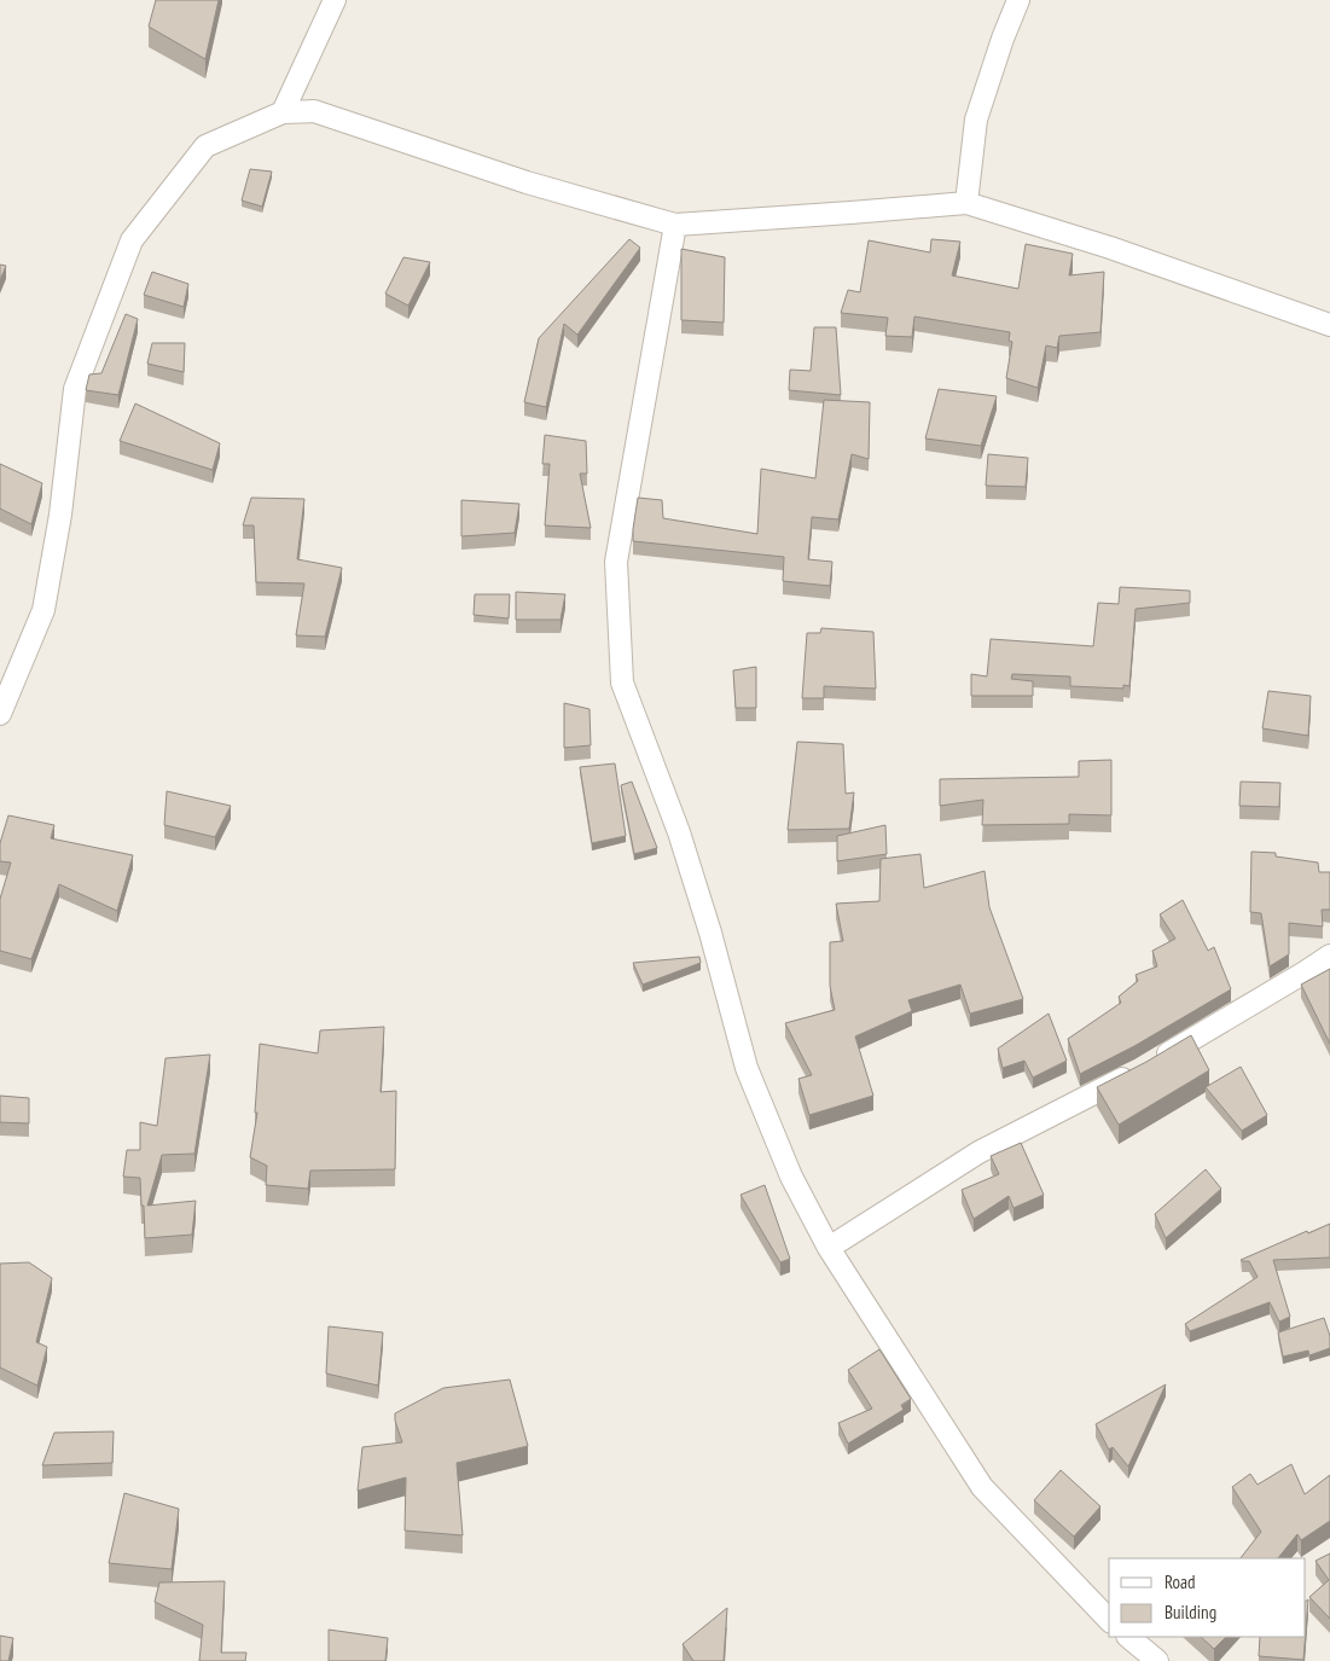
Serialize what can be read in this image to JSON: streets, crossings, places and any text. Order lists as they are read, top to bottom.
{
  "legend": ["Road", "Building"]
}
